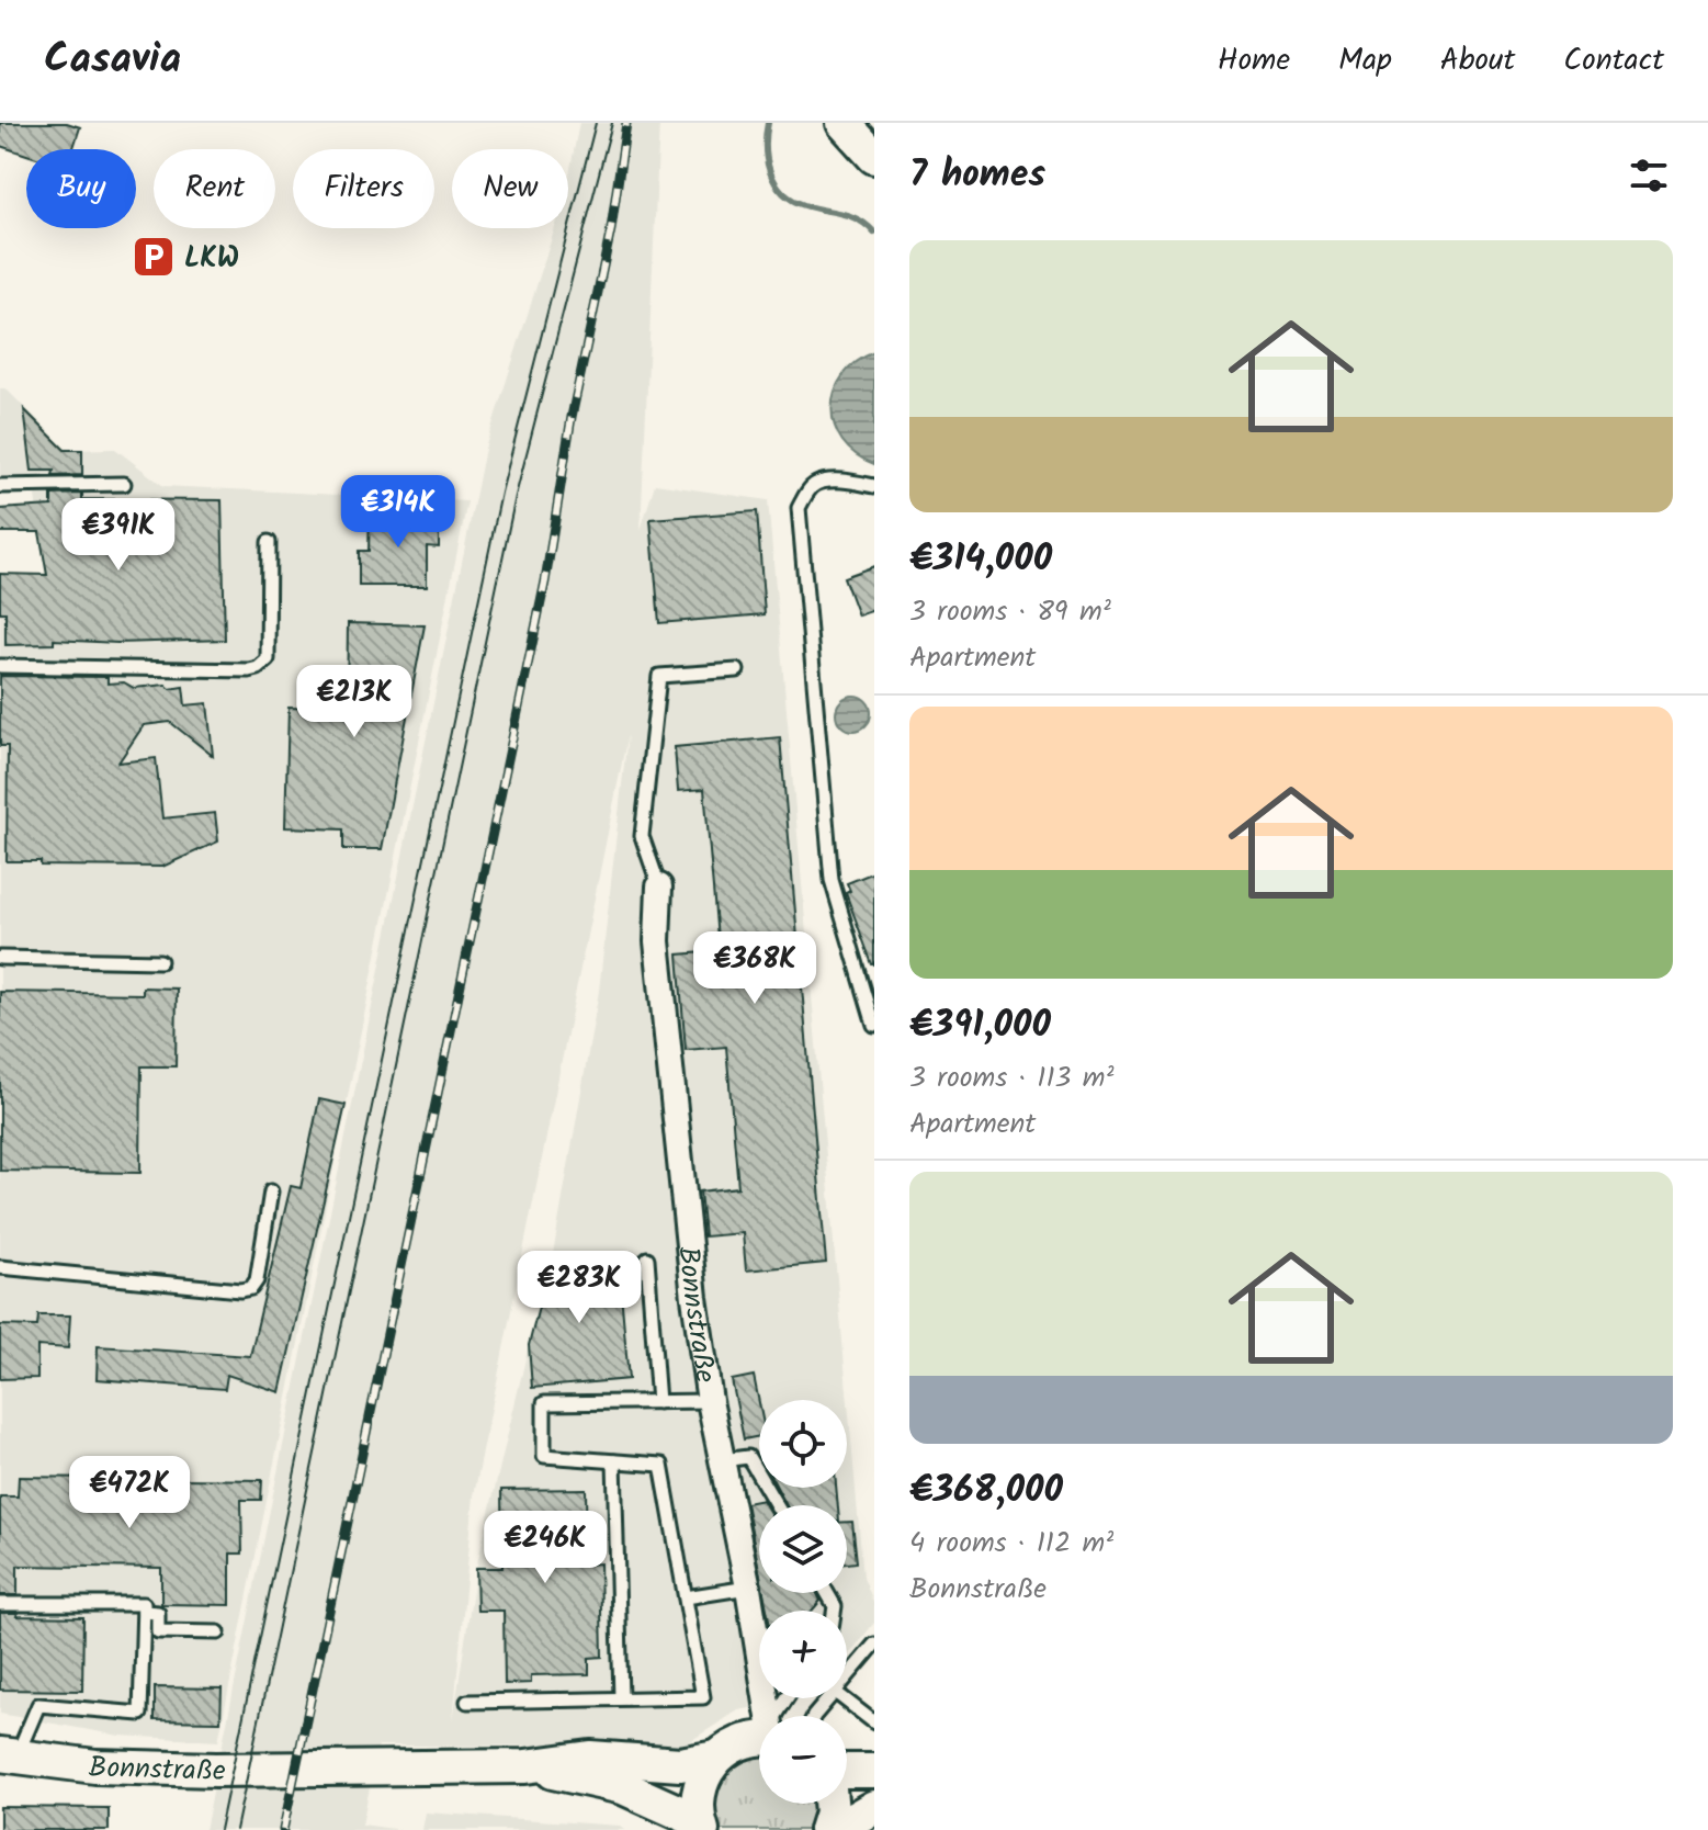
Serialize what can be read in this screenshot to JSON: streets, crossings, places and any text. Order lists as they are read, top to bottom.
{
  "streets": {
    "main road": ["Bonnstraße"]
  },
  "places": {
    "parking": ["LKW"]
  },
  "page": {
    "header": "Casavia",
    "nav": [
      "Home",
      "Map",
      "About",
      "Contact"
    ],
    "heading": "7 homes",
    "chip": [
      "Buy",
      "Rent",
      "Filters",
      "New"
    ],
    "list": [
      {
        "name": "€314,000",
        "note": "3 rooms · 89 m² · Apartment"
      },
      {
        "name": "€391,000",
        "note": "3 rooms · 113 m² · Apartment"
      },
      {
        "name": "€368,000",
        "note": "4 rooms · 112 m² · Bonnstraße"
      }
    ],
    "price": [
      "€314K",
      "€391K",
      "€213K",
      "€368K",
      "€283K",
      "€472K",
      "€246K"
    ],
    "map_buttons": ["+", "−"]
  }
}
